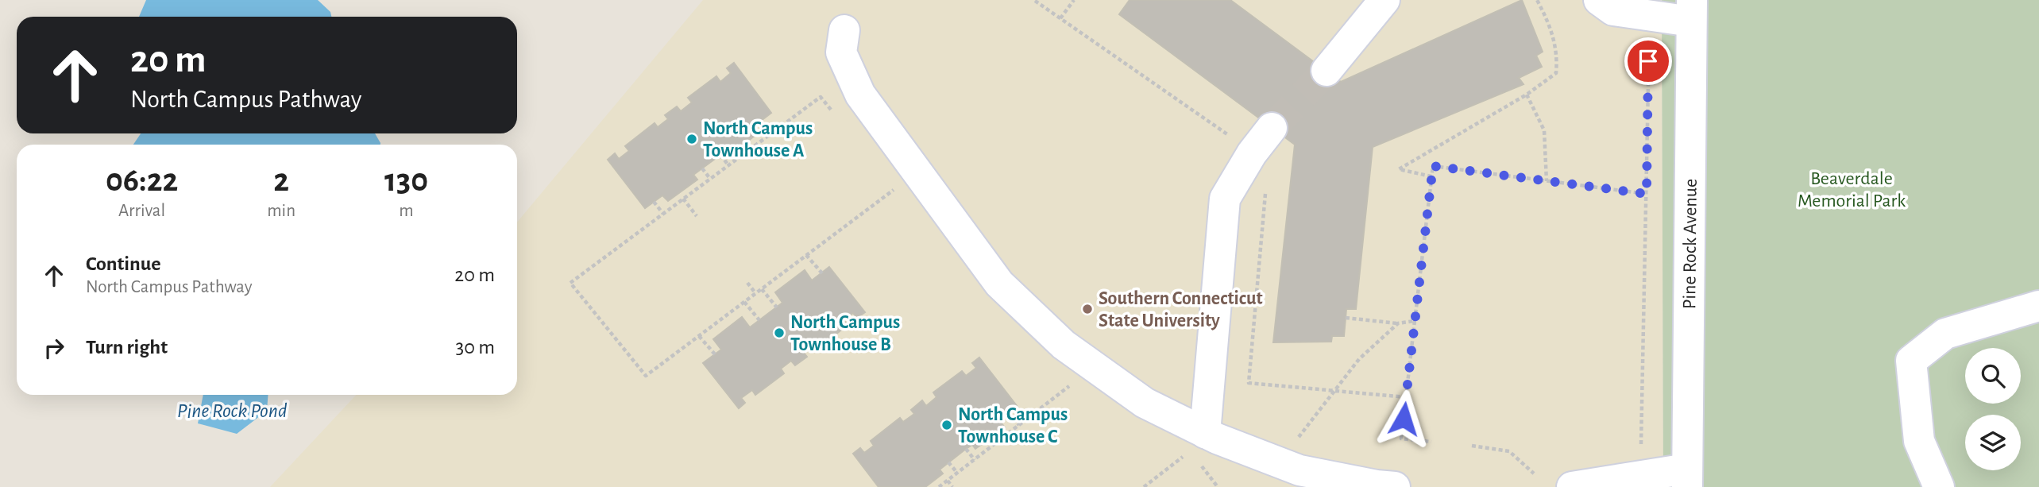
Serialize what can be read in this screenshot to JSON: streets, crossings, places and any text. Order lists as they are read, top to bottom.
{
  "streets": {
    "street": ["Pine Rock Avenue"]
  },
  "water": ["Pine Rock Pond"],
  "parks": ["Beaverdale Memorial Park"],
  "places": [
    "North Campus Townhouse A",
    "Southern Connecticut State University",
    "North Campus Townhouse B",
    "North Campus Townhouse C"
  ],
  "page": {
    "turn": ["20 m", "North Campus Pathway"],
    "eta": [
      "06:22",
      "Arrival",
      "2",
      "min",
      "130",
      "m"
    ],
    "list": [
      {
        "name": "Continue",
        "note": "North Campus Pathway",
        "value": "20 m"
      },
      {
        "name": "Turn right",
        "value": "30 m"
      }
    ]
  }
}
